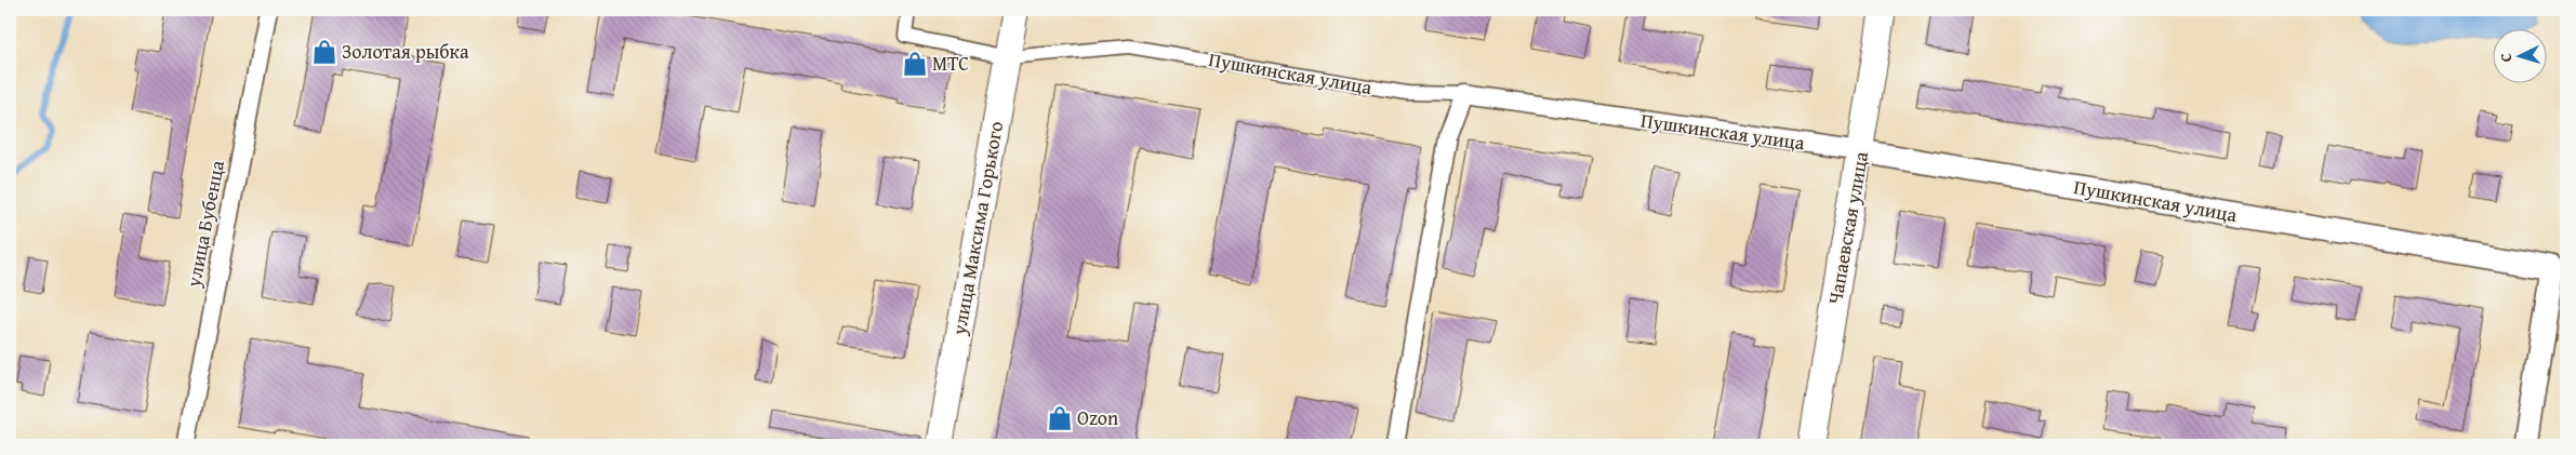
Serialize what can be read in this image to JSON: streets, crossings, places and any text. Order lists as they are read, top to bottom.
{
  "streets": {
    "main road": ["улица Максима Горького", "Чапаевская улица"],
    "street": ["Пушкинская улица", "улица Бубенца"]
  },
  "crossings": [
    ["Пушкинская улица", "улица Максима Горького"],
    ["Пушкинская улица", "Чапаевская улица"]
  ],
  "places": {
    "shop": ["Золотая рыбка", "МТС", "Ozon"]
  },
  "north": "left"
}
